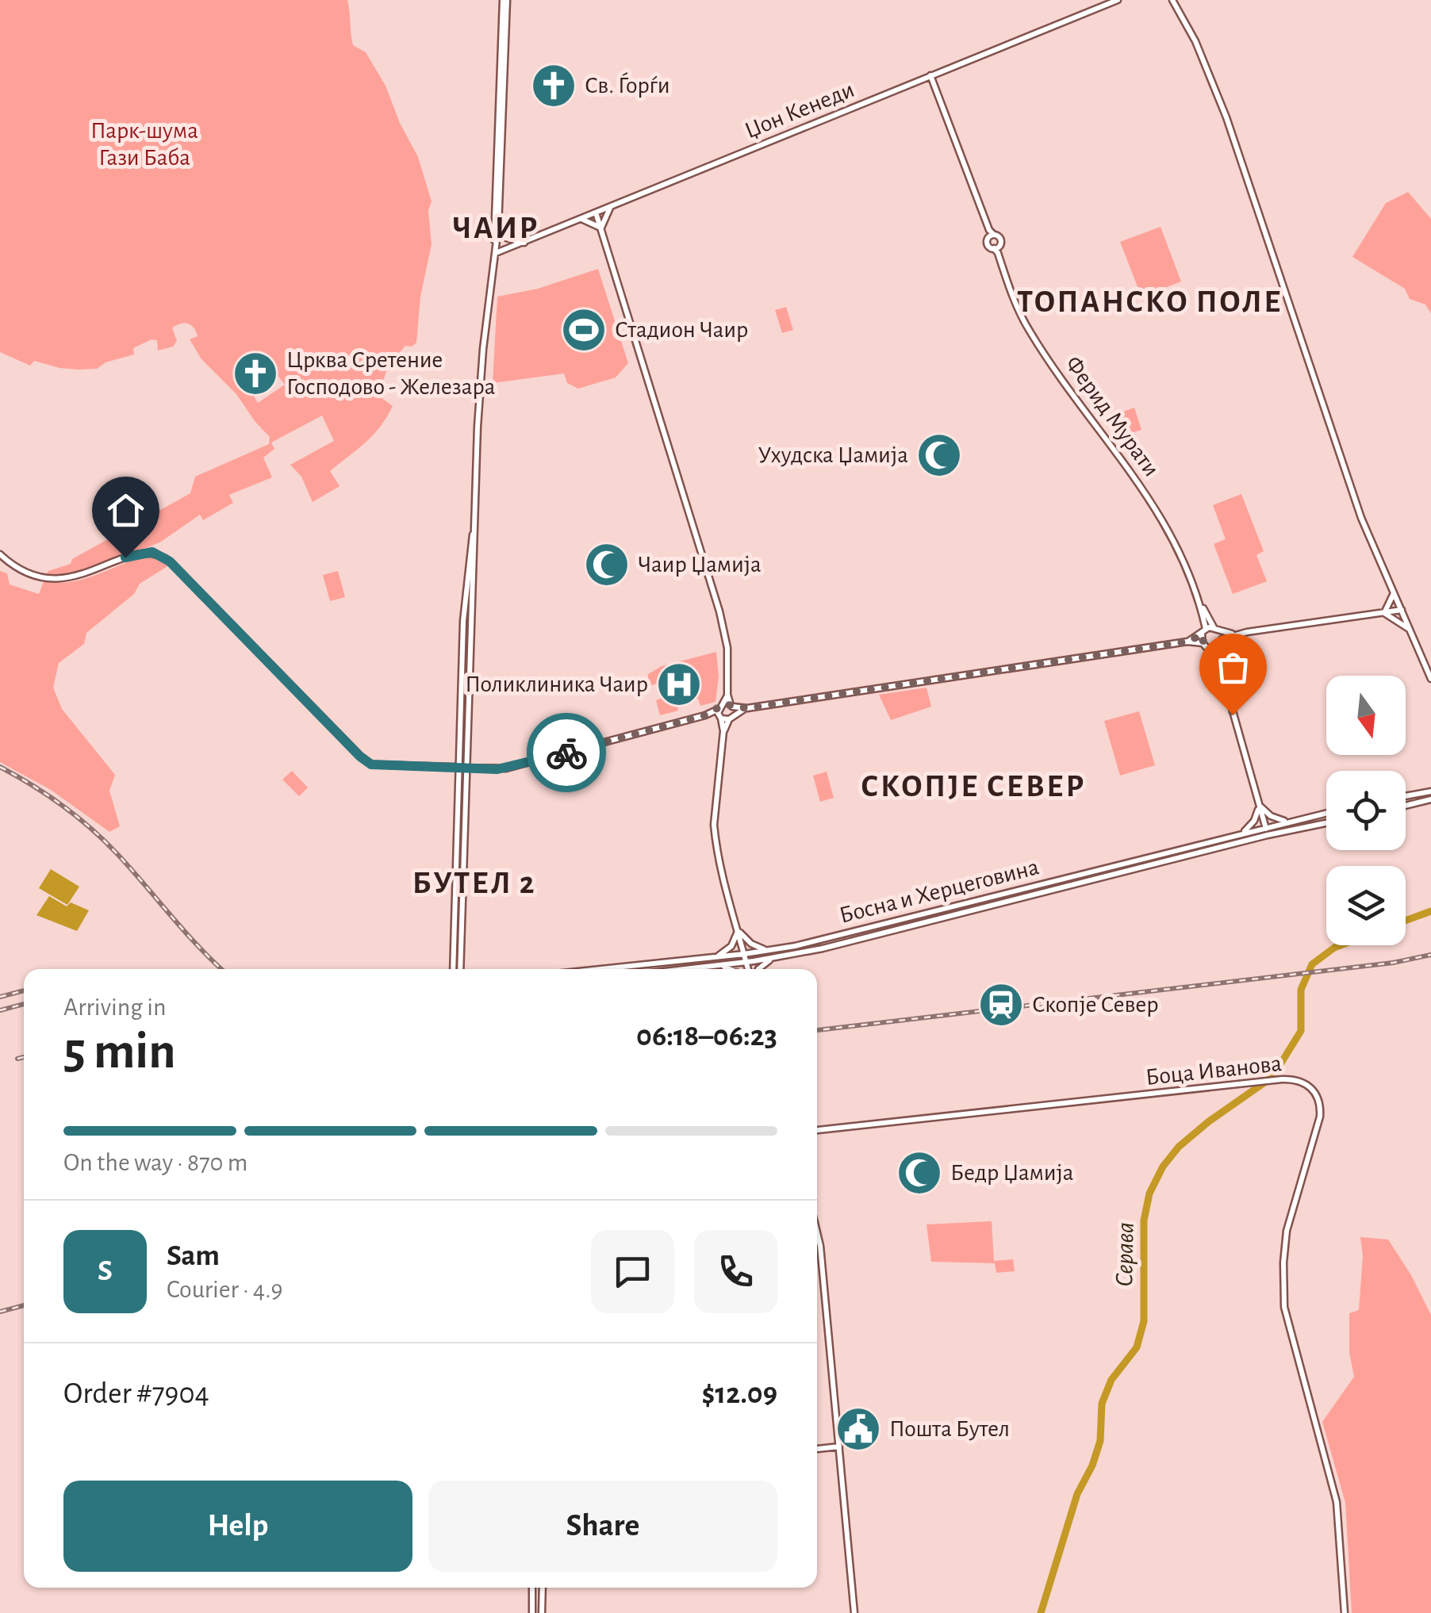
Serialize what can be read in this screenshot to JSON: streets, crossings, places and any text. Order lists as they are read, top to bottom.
{
  "streets": {
    "street": [
      "Џон Кенеди",
      "Ферид Мурати",
      "Босна и Херцеговина",
      "Боца Иванова"
    ]
  },
  "districts": [
    "ЧАИР",
    "ТОПАНСКО ПОЛЕ",
    "СКОПЈЕ СЕВЕР",
    "БУТЕЛ 2"
  ],
  "water": ["Серава"],
  "parks": ["Парк-шума Гази Баба"],
  "places": {
    "church": ["Св. Ѓорѓи", "Црква Сретение Господово - Железара"],
    "sports": ["Стадион Чаир"],
    "mosque": ["Ухудска Џамија", "Чаир Џамија", "Бедр Џамија"],
    "hospital": ["Поликлиника Чаир"],
    "station": ["Скопје Север"],
    "public building": ["Пошта Бутел"]
  },
  "north": "bottom",
  "page": {
    "heading": ["5 min", "Arriving in", "06:18–06:23"],
    "panel": [
      "Sam",
      "Courier · 4.9",
      "Order #7904",
      "$12.09"
    ],
    "bar": "On the way · 870 m",
    "round": "S",
    "buttons": ["Help", "Share"]
  }
}
